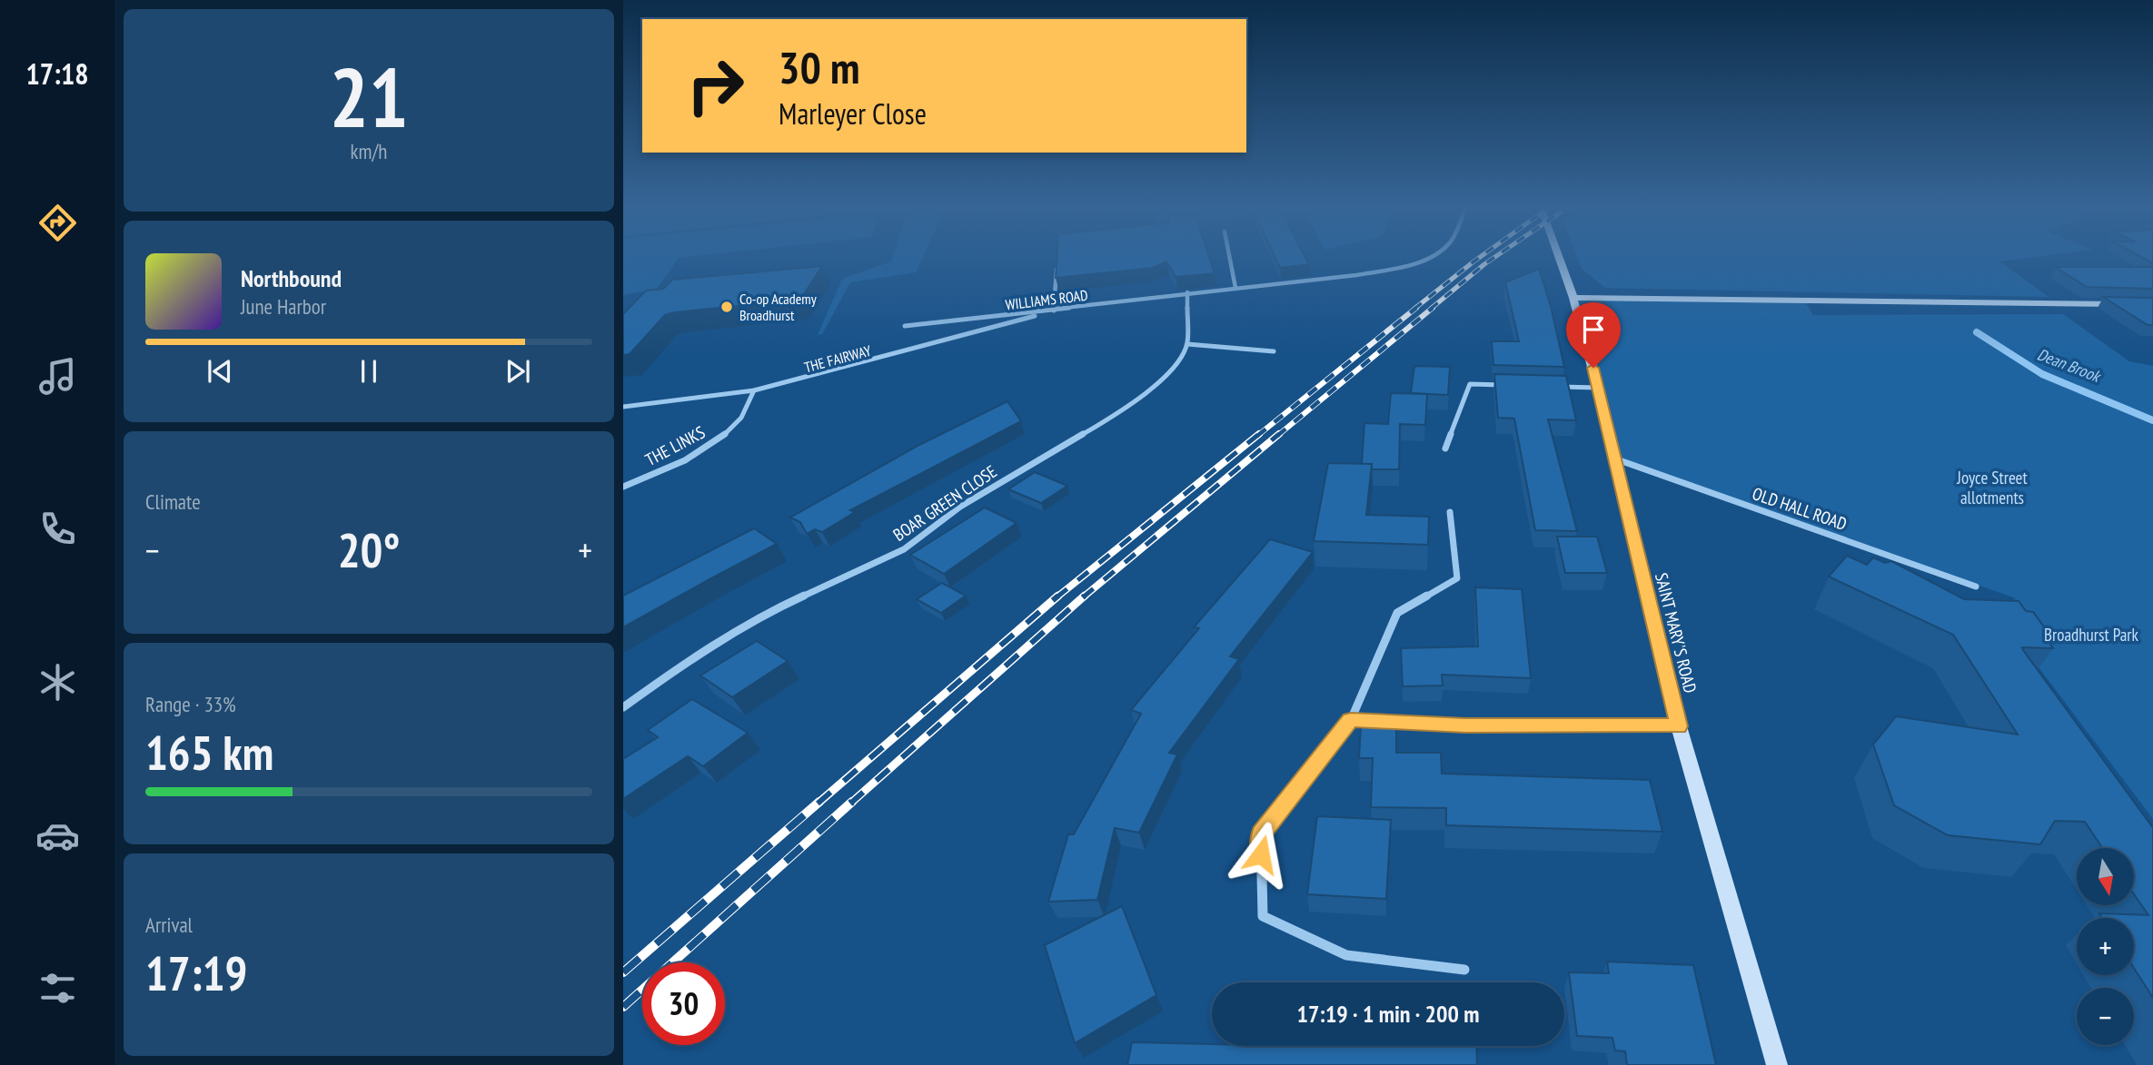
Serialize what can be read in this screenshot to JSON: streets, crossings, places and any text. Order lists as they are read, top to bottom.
{
  "streets": {
    "street": [
      "WILLIAMS ROAD",
      "THE FAIRWAY",
      "THE LINKS",
      "BOAR GREEN CLOSE",
      "OLD HALL ROAD",
      "SAINT MARY'S ROAD"
    ]
  },
  "crossings": [
    ["WILLIAMS ROAD", "THE FAIRWAY"],
    ["THE FAIRWAY", "THE LINKS"],
    ["OLD HALL ROAD", "SAINT MARY'S ROAD"]
  ],
  "water": ["Dean Brook"],
  "parks": ["Joyce Street allotments", "Broadhurst Park"],
  "places": ["Co-op Academy Broadhurst"],
  "north": "bottom",
  "page": {
    "tabs": "17:18",
    "tile": [
      ["21", "km/h"],
      "Climate",
      ["Range · 33%", "165 km"],
      ["Arrival", "17:19"]
    ],
    "turn": ["30 m", "Marleyer Close"],
    "song": ["Northbound", "June Harbor"],
    "heat": ["−", "20°", "+"],
    "map_buttons": ["+", "−"],
    "limit": "30",
    "trip": "17:19 · 1 min · 200 m"
  }
}
